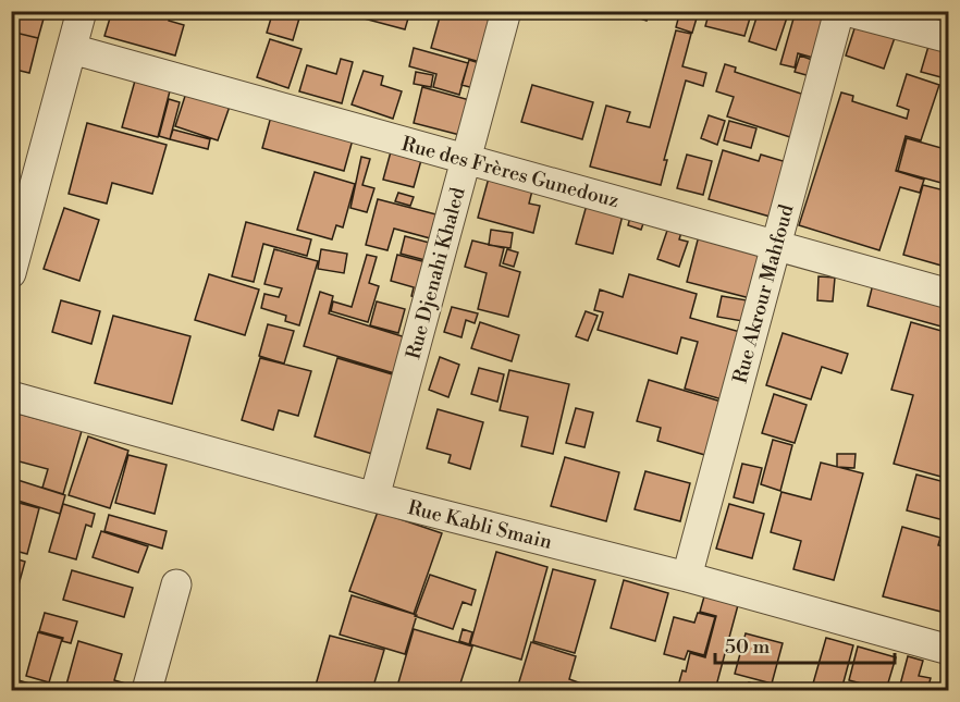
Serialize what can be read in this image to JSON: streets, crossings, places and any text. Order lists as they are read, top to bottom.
{
  "streets": {
    "street": [
      "Rue des Frères Gunedouz",
      "Rue Djenahi Khaled",
      "Rue Akrour Mahfoud",
      "Rue Kabli Smain"
    ]
  },
  "crossings": [
    ["Rue des Frères Gunedouz", "Rue Djenahi Khaled"],
    ["Rue des Frères Gunedouz", "Rue Akrour Mahfoud"],
    ["Rue Djenahi Khaled", "Rue Kabli Smain"],
    ["Rue Akrour Mahfoud", "Rue Kabli Smain"]
  ],
  "scale_bar": "50 m"
}
